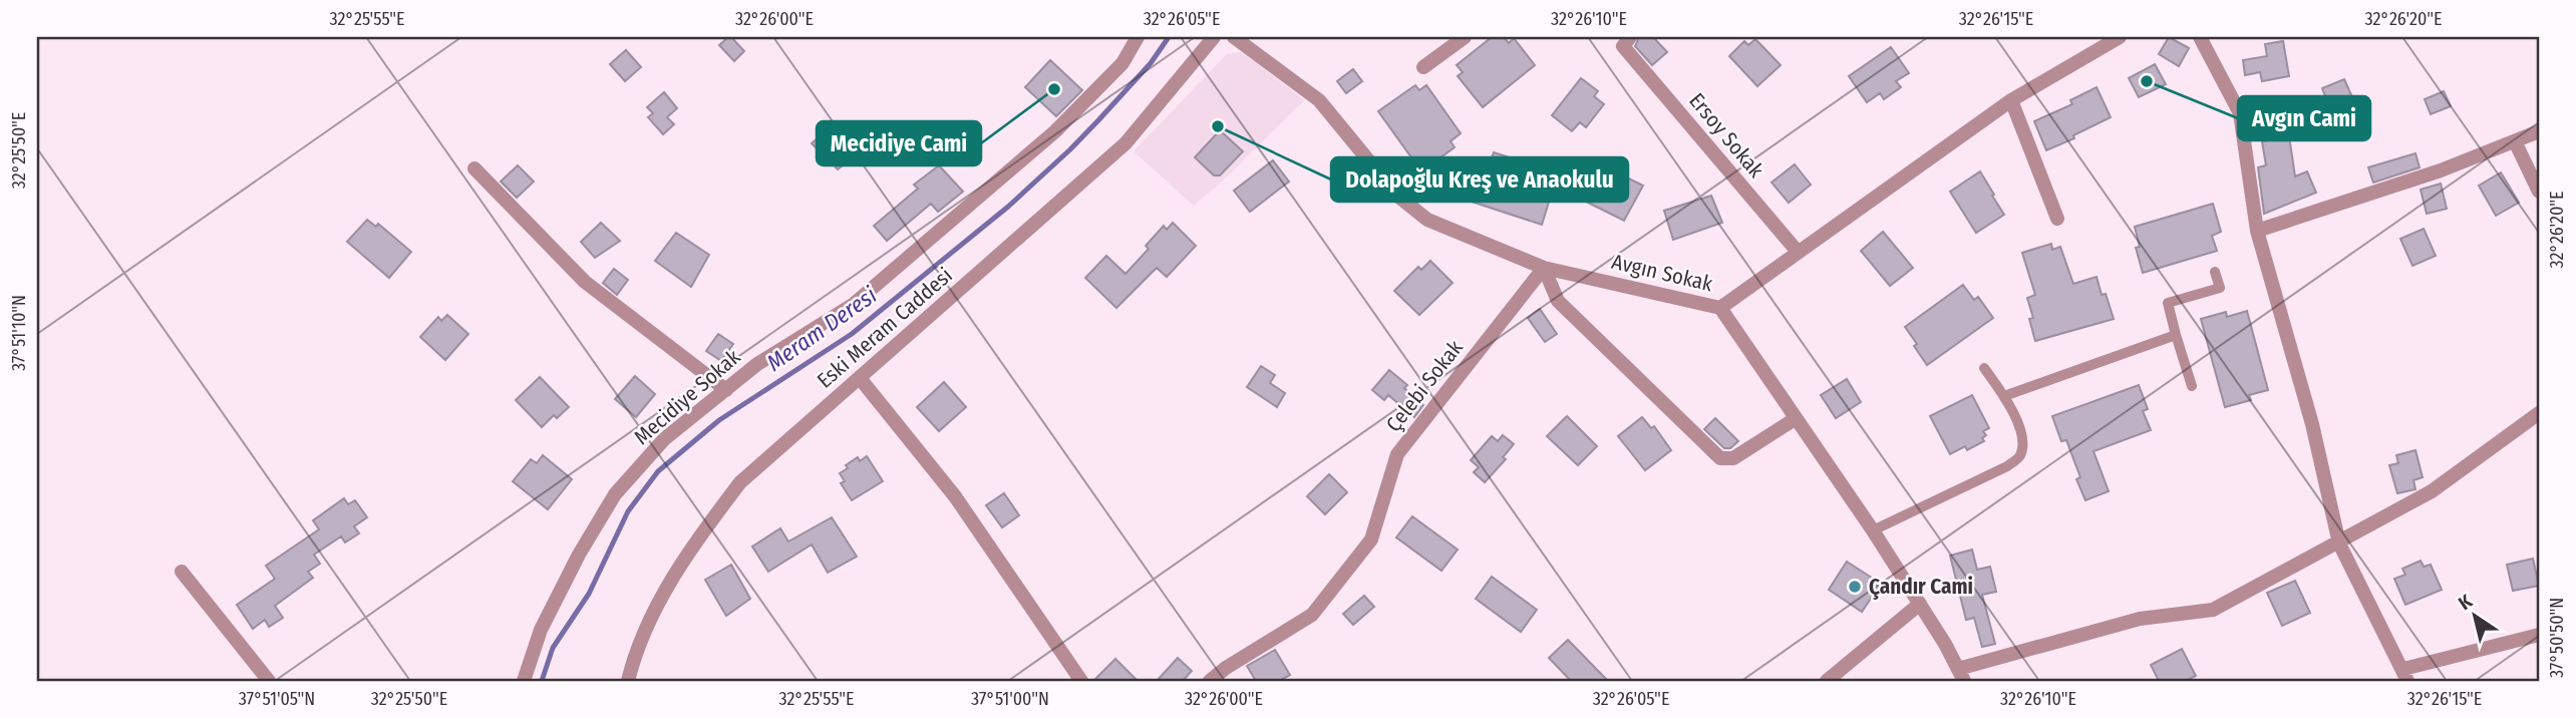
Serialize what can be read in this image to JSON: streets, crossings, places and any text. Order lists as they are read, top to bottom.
{
  "streets": {
    "street": [
      "Ersoy Sokak",
      "Avgın Sokak",
      "Eski Meram Caddesi",
      "Çelebi Sokak",
      "Mecidiye Sokak"
    ]
  },
  "crossings": [
    ["Avgın Sokak", "Çelebi Sokak"]
  ],
  "water": ["Meram Deresi"],
  "places": [
    "Avgın Cami",
    "Mecidiye Cami",
    "Dolapoğlu Kreş ve Anaokulu",
    "Çandır Cami"
  ],
  "north": "top left",
  "coordinates": [
    "32°25'55\"E",
    "32°26'00\"E",
    "32°26'05\"E",
    "32°26'10\"E",
    "32°26'15\"E",
    "32°26'20\"E",
    "32°25'50\"E",
    "37°51'10\"N",
    "37°50'50\"N",
    "37°51'05\"N",
    "37°51'00\"N"
  ]
}
